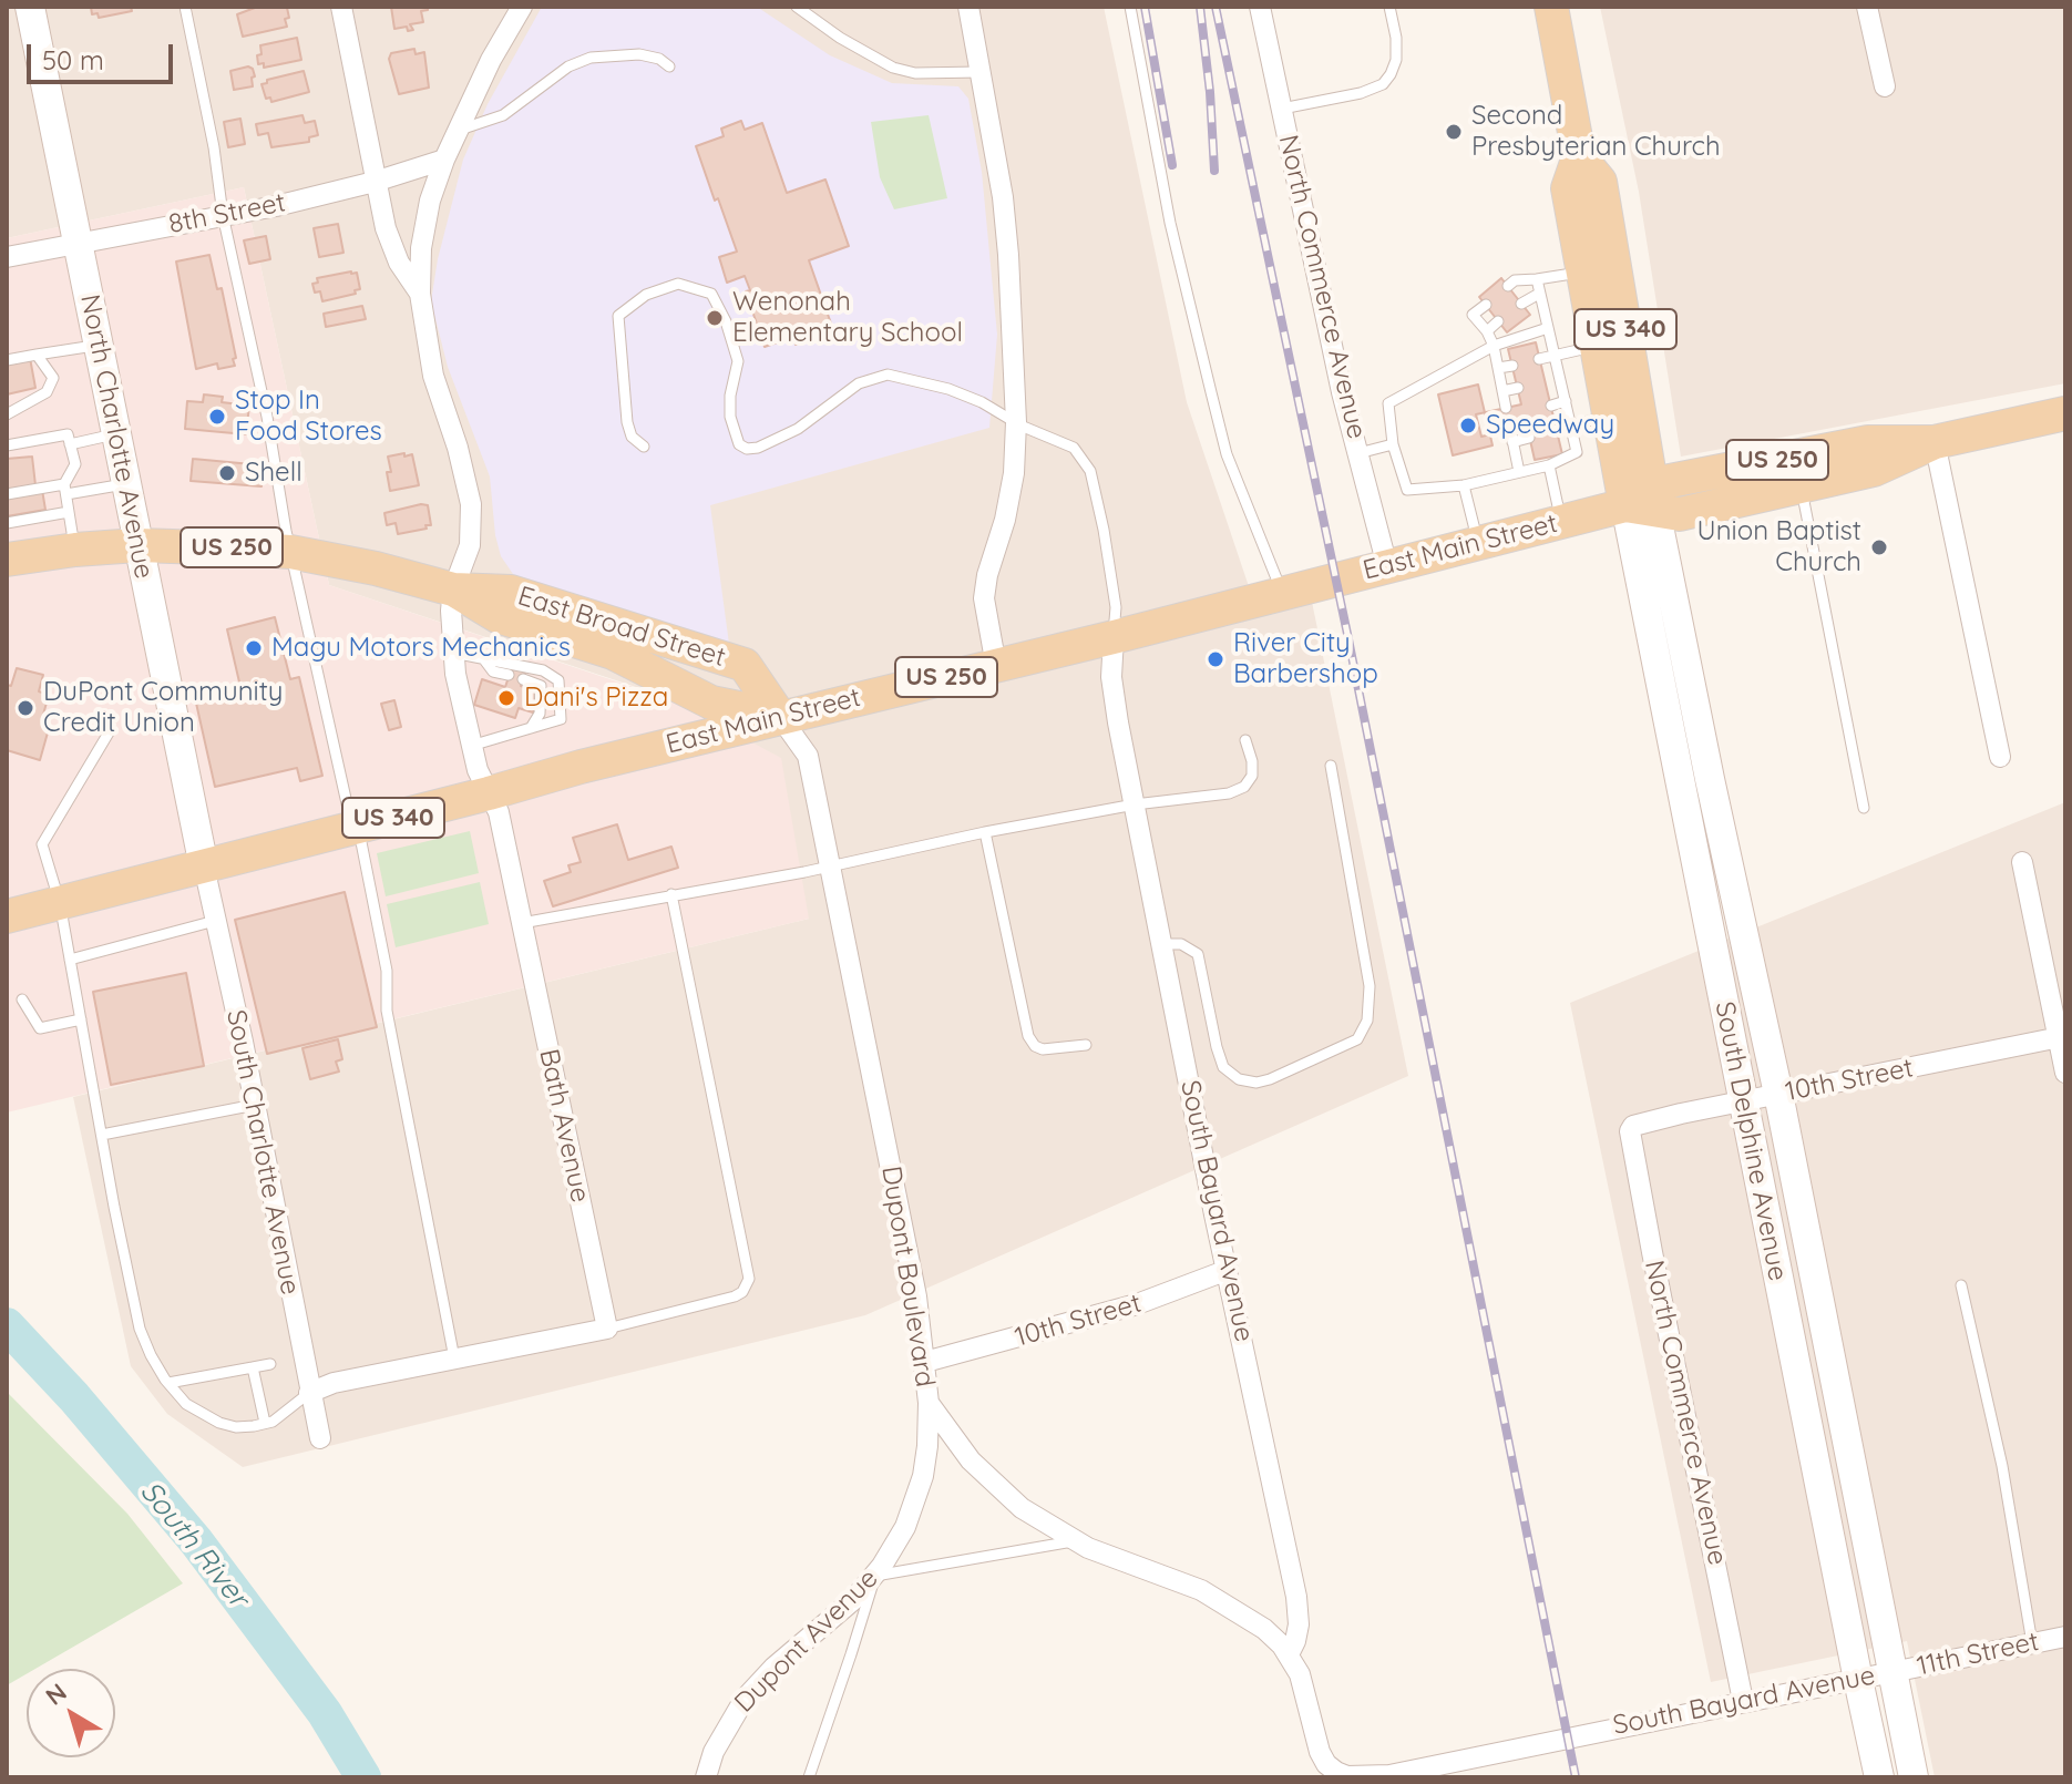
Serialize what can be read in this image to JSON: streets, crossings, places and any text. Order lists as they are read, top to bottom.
{
  "streets": {
    "main road": [
      "US 340",
      "North Charlotte Avenue",
      "US 250",
      "East Main Street",
      "East Broad Street",
      "South Delphine Avenue"
    ],
    "street": [
      "8th Street",
      "North Commerce Avenue",
      "10th Street",
      "Bath Avenue",
      "South Charlotte Avenue",
      "South Bayard Avenue",
      "Dupont Boulevard",
      "Dupont Avenue",
      "11th Street"
    ]
  },
  "crossings": [
    ["8th Street", "North Charlotte Avenue"],
    ["North Commerce Avenue", "East Main Street"],
    ["North Commerce Avenue", "10th Street"],
    ["North Commerce Avenue", "South Bayard Avenue"],
    ["US 340", "East Main Street"],
    ["US 340", "South Delphine Avenue"],
    ["North Charlotte Avenue", "East Main Street"],
    ["North Charlotte Avenue", "East Broad Street"],
    ["North Charlotte Avenue", "South Charlotte Avenue"],
    ["East Main Street", "East Broad Street"],
    ["East Main Street", "Bath Avenue"],
    ["East Main Street", "South Delphine Avenue"],
    ["East Main Street", "South Charlotte Avenue"],
    ["East Main Street", "South Bayard Avenue"],
    ["East Main Street", "Dupont Boulevard"],
    ["East Broad Street", "Bath Avenue"],
    ["East Broad Street", "Dupont Boulevard"],
    ["10th Street", "South Delphine Avenue"],
    ["10th Street", "South Bayard Avenue"],
    ["10th Street", "Dupont Boulevard"],
    ["South Delphine Avenue", "South Bayard Avenue"],
    ["South Delphine Avenue", "11th Street"],
    ["South Bayard Avenue", "Dupont Boulevard"],
    ["South Bayard Avenue", "11th Street"],
    ["Dupont Boulevard", "Dupont Avenue"]
  ],
  "water": ["South River"],
  "places": [
    "Second Presbyterian Church",
    "Wenonah Elementary School",
    "Stop In Food Stores",
    "Speedway",
    "Shell",
    "Union Baptist Church",
    "Magu Motors Mechanics",
    "River City Barbershop",
    "Dani's Pizza",
    "DuPont Community Credit Union"
  ],
  "scale_bar": "50 m",
  "north": "top left"
}
